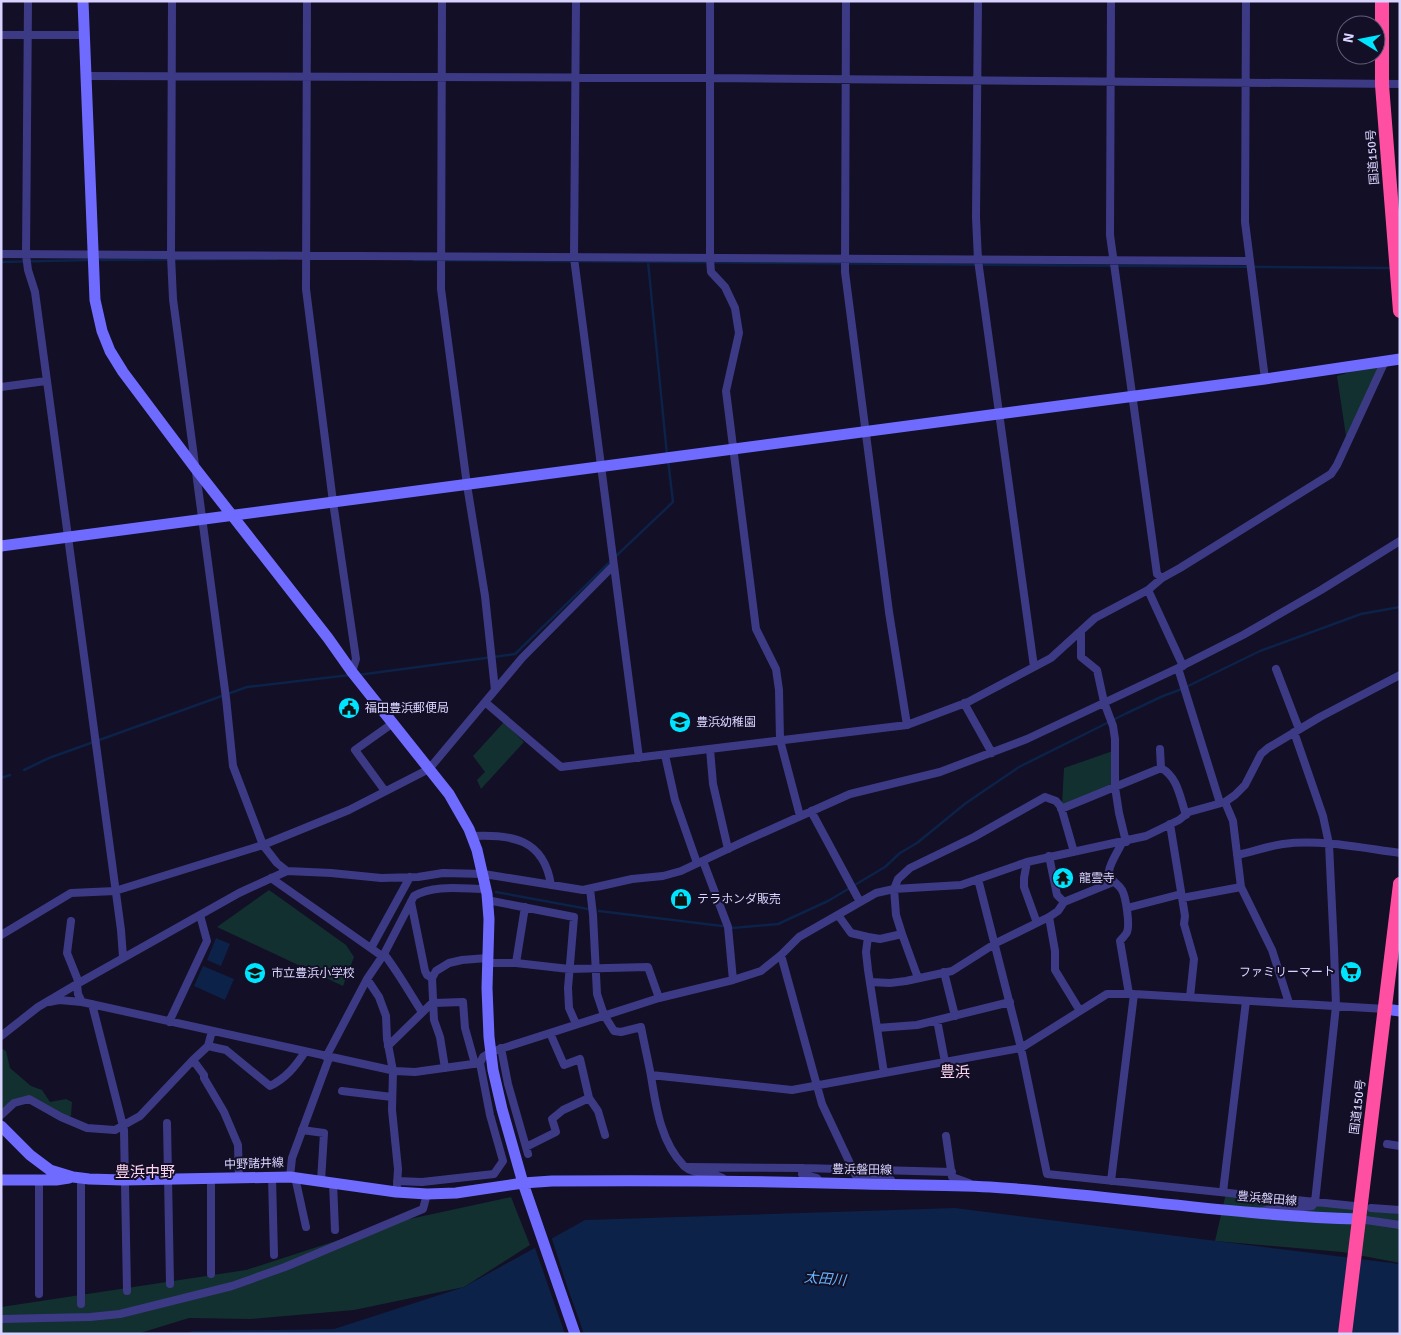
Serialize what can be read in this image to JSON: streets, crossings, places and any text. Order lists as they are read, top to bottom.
{
  "streets": {
    "highway": ["国道150号"],
    "street": ["中野諸井線", "豊浜磐田線"]
  },
  "crossings": [
    ["国道150号", "豊浜磐田線"],
    ["中野諸井線", "豊浜磐田線"]
  ],
  "districts": ["豊浜", "豊浜中野"],
  "water": ["太田川"],
  "places": {
    "public building": ["福田豊浜郵便局"],
    "school or university": ["豊浜幼稚園", "市立豊浜小学校"],
    "temple": ["龍雲寺"],
    "shop": ["テラホンダ販売"],
    "supermarket": ["ファミリーマート"]
  },
  "north": "left"
}
